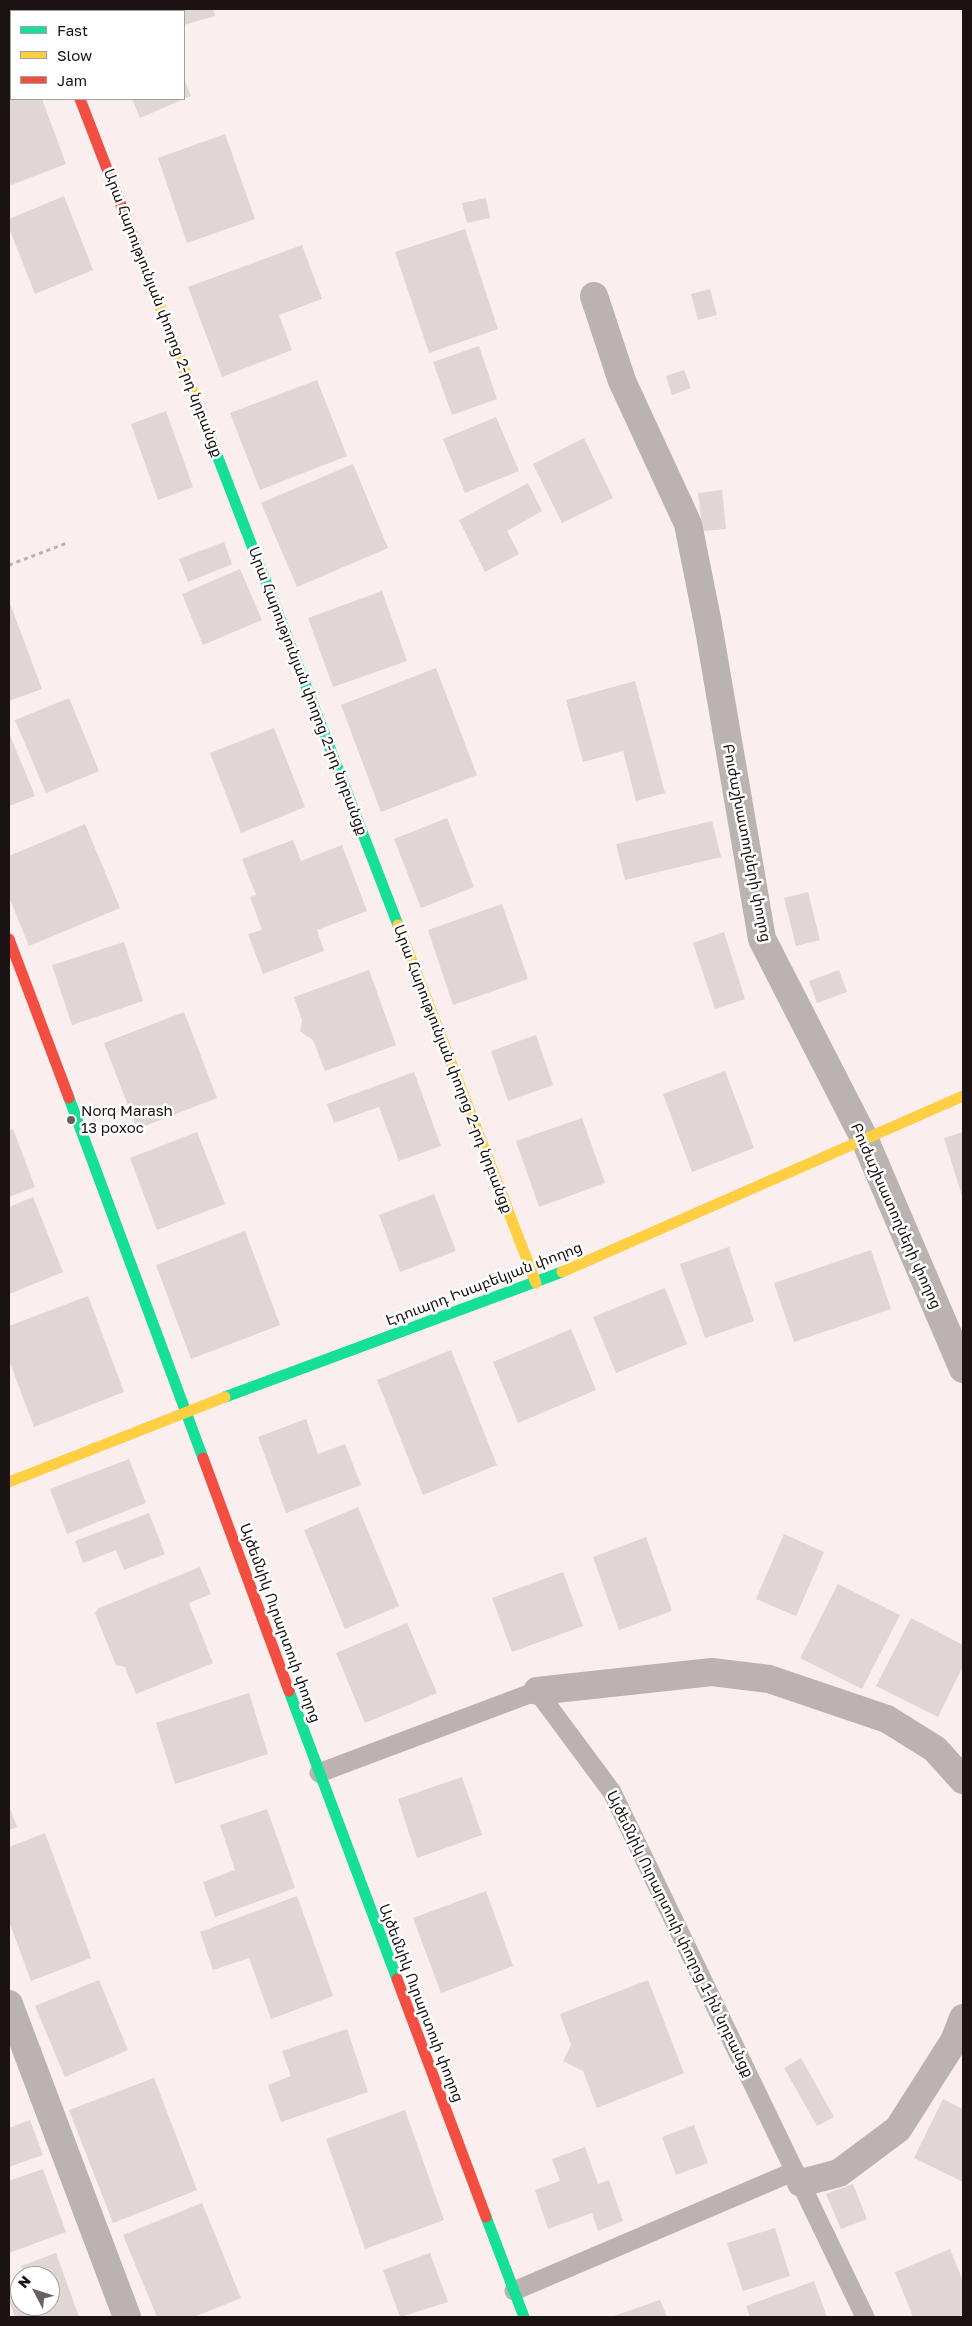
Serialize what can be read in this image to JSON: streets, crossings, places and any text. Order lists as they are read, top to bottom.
{
  "streets": {
    "street": [
      "Արա Հարությունյան փողոց 2-րդ նրբանցք",
      "Բուժաշխատողների փողոց",
      "Էդուարդ Իսաբեկյան փողոց",
      "Այծեմնիկ Ուրարտուի փողոց"
    ],
    "lane": ["Այծեմնիկ Ուրարտուի փողոց 1-ին նրբանցք"]
  },
  "crossings": [
    ["Արա Հարությունյան փողոց 2-րդ նրբանցք", "Էդուարդ Իսաբեկյան փողոց"],
    ["Բուժաշխատողների փողոց", "Էդուարդ Իսաբեկյան փողոց"],
    ["Էդուարդ Իսաբեկյան փողոց", "Այծեմնիկ Ուրարտուի փողոց"]
  ],
  "places": ["Norq Marash 13 poxoc"],
  "legend": ["Fast", "Slow", "Jam"],
  "north": "top left"
}
